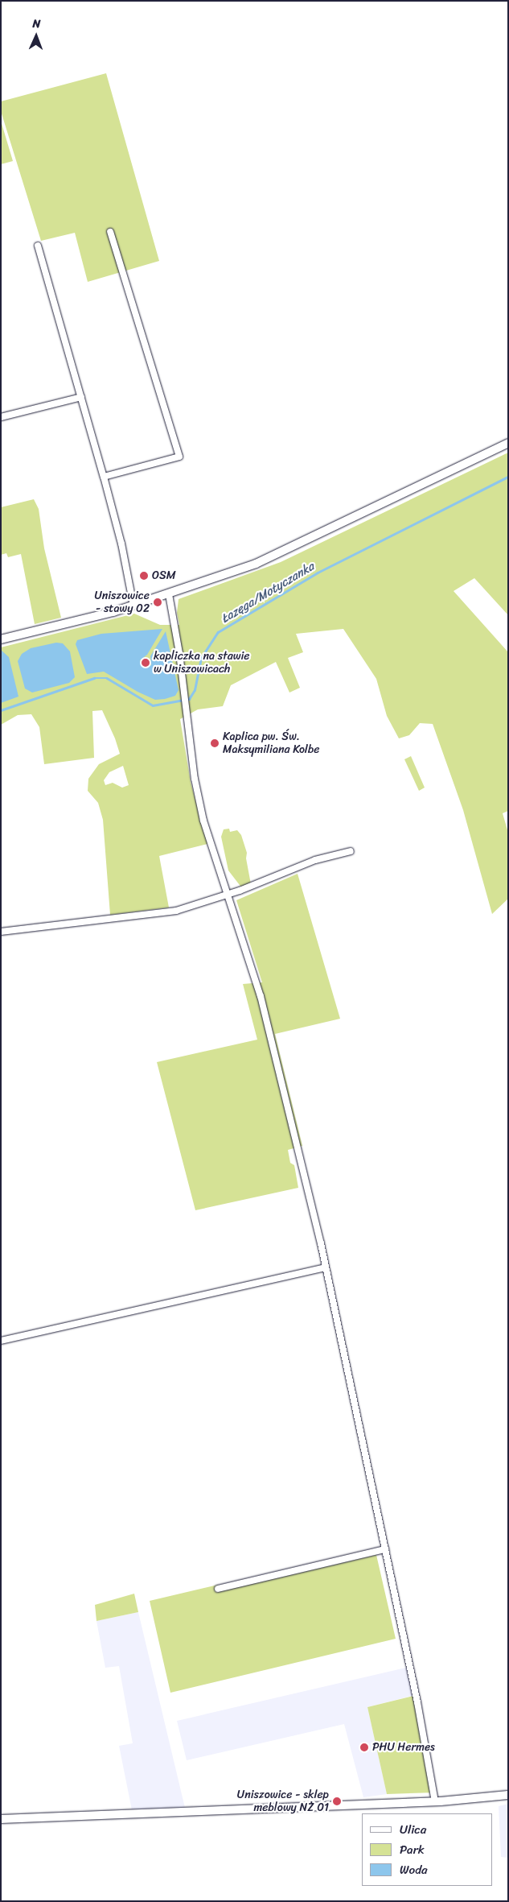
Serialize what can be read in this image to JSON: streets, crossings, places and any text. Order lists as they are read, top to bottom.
{
  "water": ["Łazęga/Motyczanka"],
  "places": [
    "OSM",
    "Uniszowice - stawy 02",
    "kapliczka na stawie w Uniszowicach",
    "Kaplica pw. Św. Maksymiliana Kolbe",
    "PHU Hermes",
    "Uniszowice - sklep meblowy NŻ 01"
  ],
  "legend": ["Ulica", "Park", "Woda"],
  "north": "top"
}
